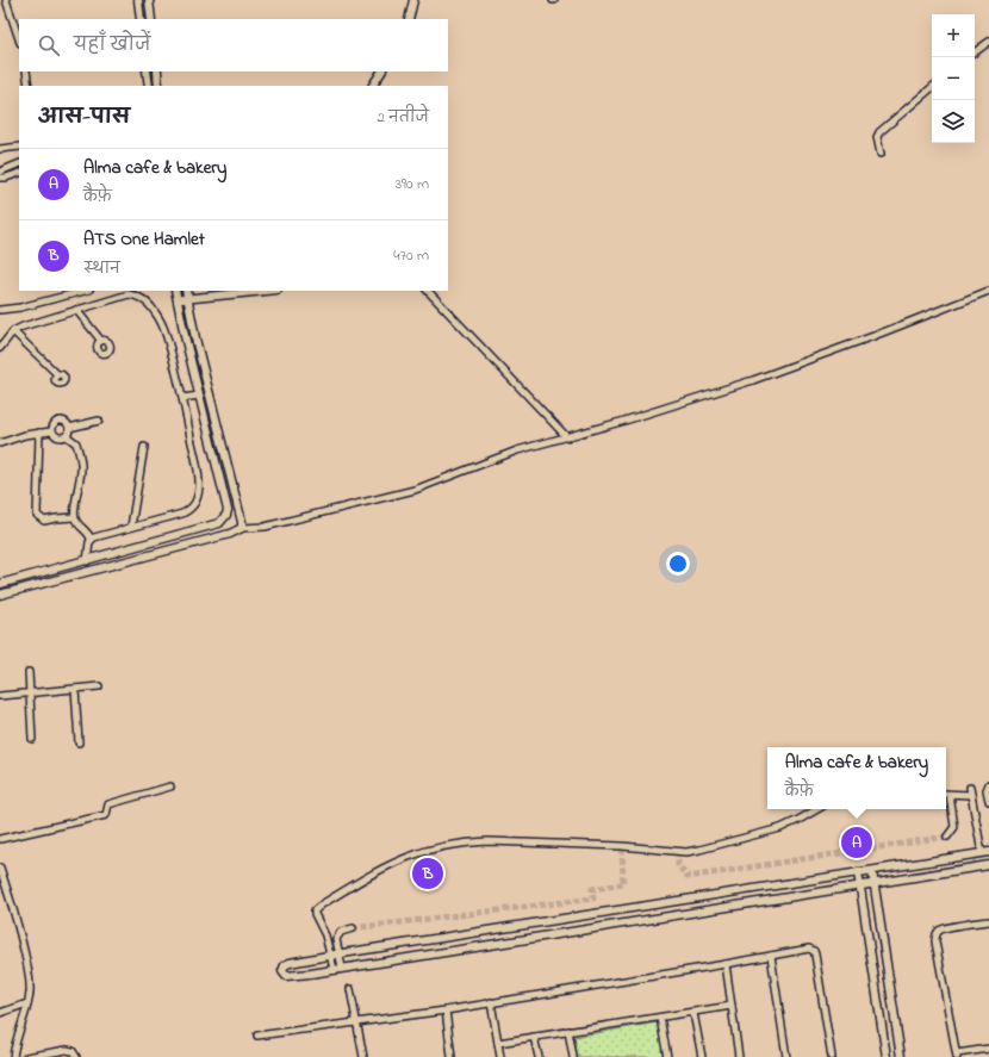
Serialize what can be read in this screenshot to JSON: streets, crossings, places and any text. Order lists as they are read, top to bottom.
{
  "page": {
    "map_buttons": ["+", "−"],
    "search": "यहाँ खोजें",
    "heading": ["आस-पास", "2 नतीजे"],
    "list": [
      {
        "mark": "A",
        "name": "Alma cafe & bakery",
        "note": "कैफ़े",
        "value": "390 m"
      },
      {
        "mark": "B",
        "name": "ATS One Hamlet",
        "note": "स्थान",
        "value": "470 m"
      }
    ],
    "popup": ["Alma cafe & bakery", "कैफ़े"],
    "pins": ["A", "B"]
  }
}
